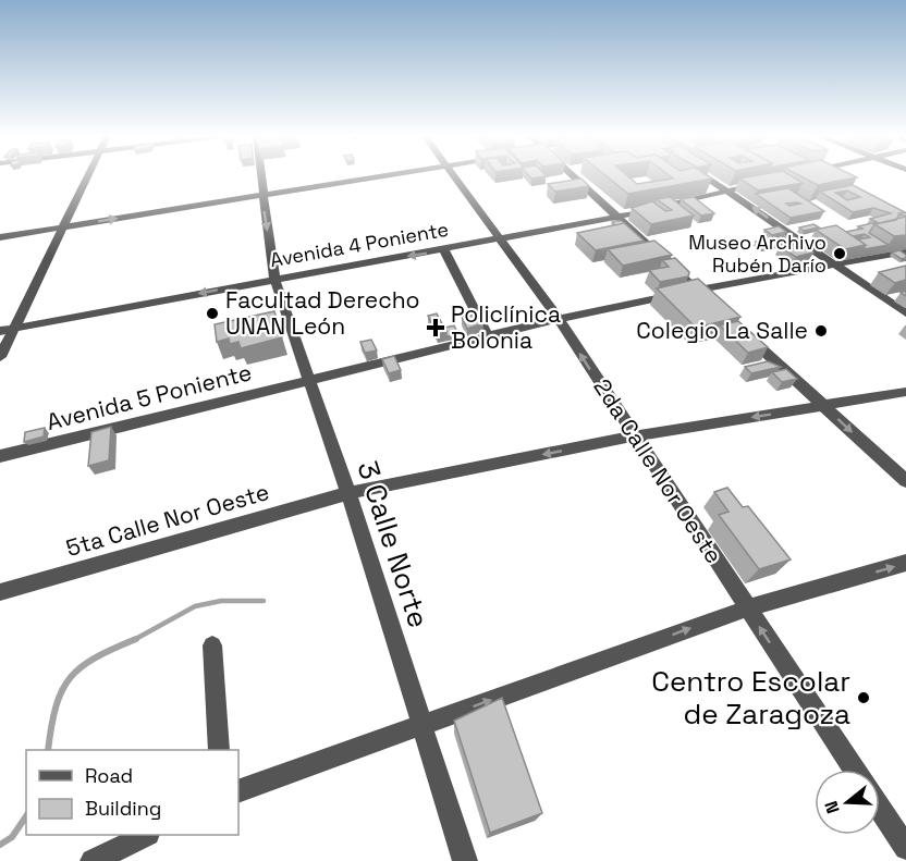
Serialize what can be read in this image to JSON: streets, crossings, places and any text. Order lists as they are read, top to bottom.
{
  "streets": {
    "street": [
      "Avenida 4 Poniente",
      "Avenida 5 Poniente",
      "2da Calle Nor Oeste",
      "5ta Calle Nor Oeste",
      "3 Calle Norte"
    ]
  },
  "crossings": [
    ["Avenida 4 Poniente", "2da Calle Nor Oeste"],
    ["Avenida 4 Poniente", "3 Calle Norte"],
    ["Avenida 5 Poniente", "2da Calle Nor Oeste"],
    ["Avenida 5 Poniente", "3 Calle Norte"],
    ["2da Calle Nor Oeste", "5ta Calle Nor Oeste"],
    ["5ta Calle Nor Oeste", "3 Calle Norte"]
  ],
  "one_way": ["2da Calle Nor Oeste", "5ta Calle Nor Oeste"],
  "places": {
    "other": [
      "Museo Archivo Rubén Darío",
      "Facultad Derecho UNAN León",
      "Colegio La Salle",
      "Centro Escolar de Zaragoza"
    ],
    "health": ["Policlínica Bolonia"]
  },
  "legend": ["Road", "Building"],
  "north": "left"
}
